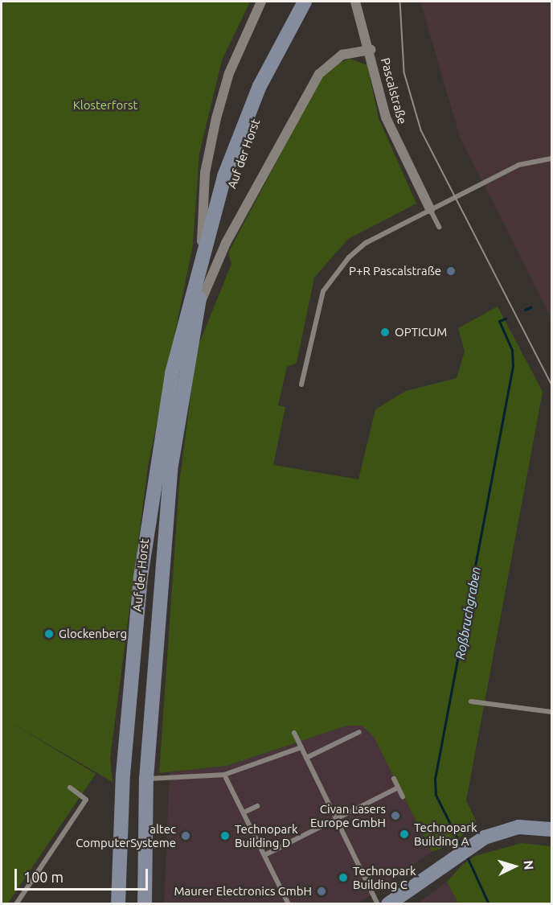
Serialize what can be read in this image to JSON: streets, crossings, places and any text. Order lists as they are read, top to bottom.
{
  "streets": {
    "street": ["Pascalstraße", "Auf der Horst"]
  },
  "crossings": [
    ["Pascalstraße", "Auf der Horst"]
  ],
  "water": ["Roßbruchgraben"],
  "parks": ["Klosterforst"],
  "places": [
    "P+R Pascalstraße",
    "OPTICUM",
    "Glockenberg",
    "Civan Lasers Europe GmbH",
    "Technopark Building A",
    "altec ComputerSysteme",
    "Technopark Building D",
    "Technopark Building C",
    "Maurer Electronics GmbH"
  ],
  "scale_bar": "100 m",
  "north": "right"
}
